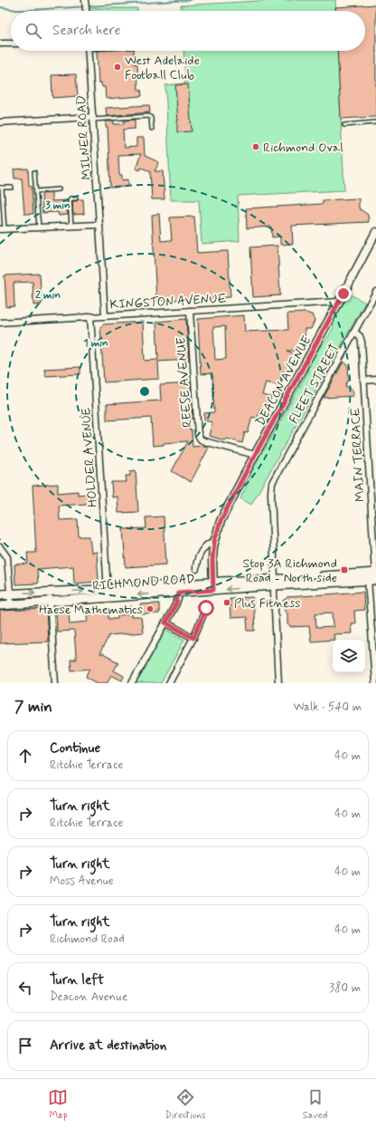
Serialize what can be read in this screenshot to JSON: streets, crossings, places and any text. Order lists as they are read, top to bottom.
{
  "streets": {
    "main road": ["RICHMOND ROAD"],
    "street": [
      "MILNER ROAD",
      "KINGSTON AVENUE",
      "DEACON AVENUE",
      "REESE AVENUE",
      "FLEET STREET",
      "MAIN TERRACE",
      "HOLDER AVENUE"
    ]
  },
  "crossings": [
    ["MILNER ROAD", "KINGSTON AVENUE"],
    ["KINGSTON AVENUE", "DEACON AVENUE"],
    ["KINGSTON AVENUE", "REESE AVENUE"],
    ["KINGSTON AVENUE", "HOLDER AVENUE"],
    ["DEACON AVENUE", "REESE AVENUE"],
    ["DEACON AVENUE", "RICHMOND ROAD"],
    ["FLEET STREET", "MAIN TERRACE"],
    ["FLEET STREET", "RICHMOND ROAD"],
    ["MAIN TERRACE", "RICHMOND ROAD"],
    ["HOLDER AVENUE", "RICHMOND ROAD"]
  ],
  "places": {
    "other": [
      "West Adelaide Football Club",
      "Richmond Oval",
      "Plus Fitness",
      "Haese Mathematics"
    ],
    "transit": ["Stop 3A Richmond Road - North side"]
  },
  "page": {
    "search": "Search here",
    "heading": ["7 min", "Walk · 540 m"],
    "list": [
      ["Continue", "Ritchie Terrace", "40 m"],
      ["Turn right", "Ritchie Terrace", "40 m"],
      ["Turn right", "Moss Avenue", "40 m"],
      ["Turn right", "Richmond Road", "40 m"],
      ["Turn left", "Deacon Avenue", "380 m"],
      "Arrive at destination"
    ],
    "nav": ["Map", "Directions", "Saved"]
  },
  "rings": ["3 min", "2 min", "1 min"]
}
